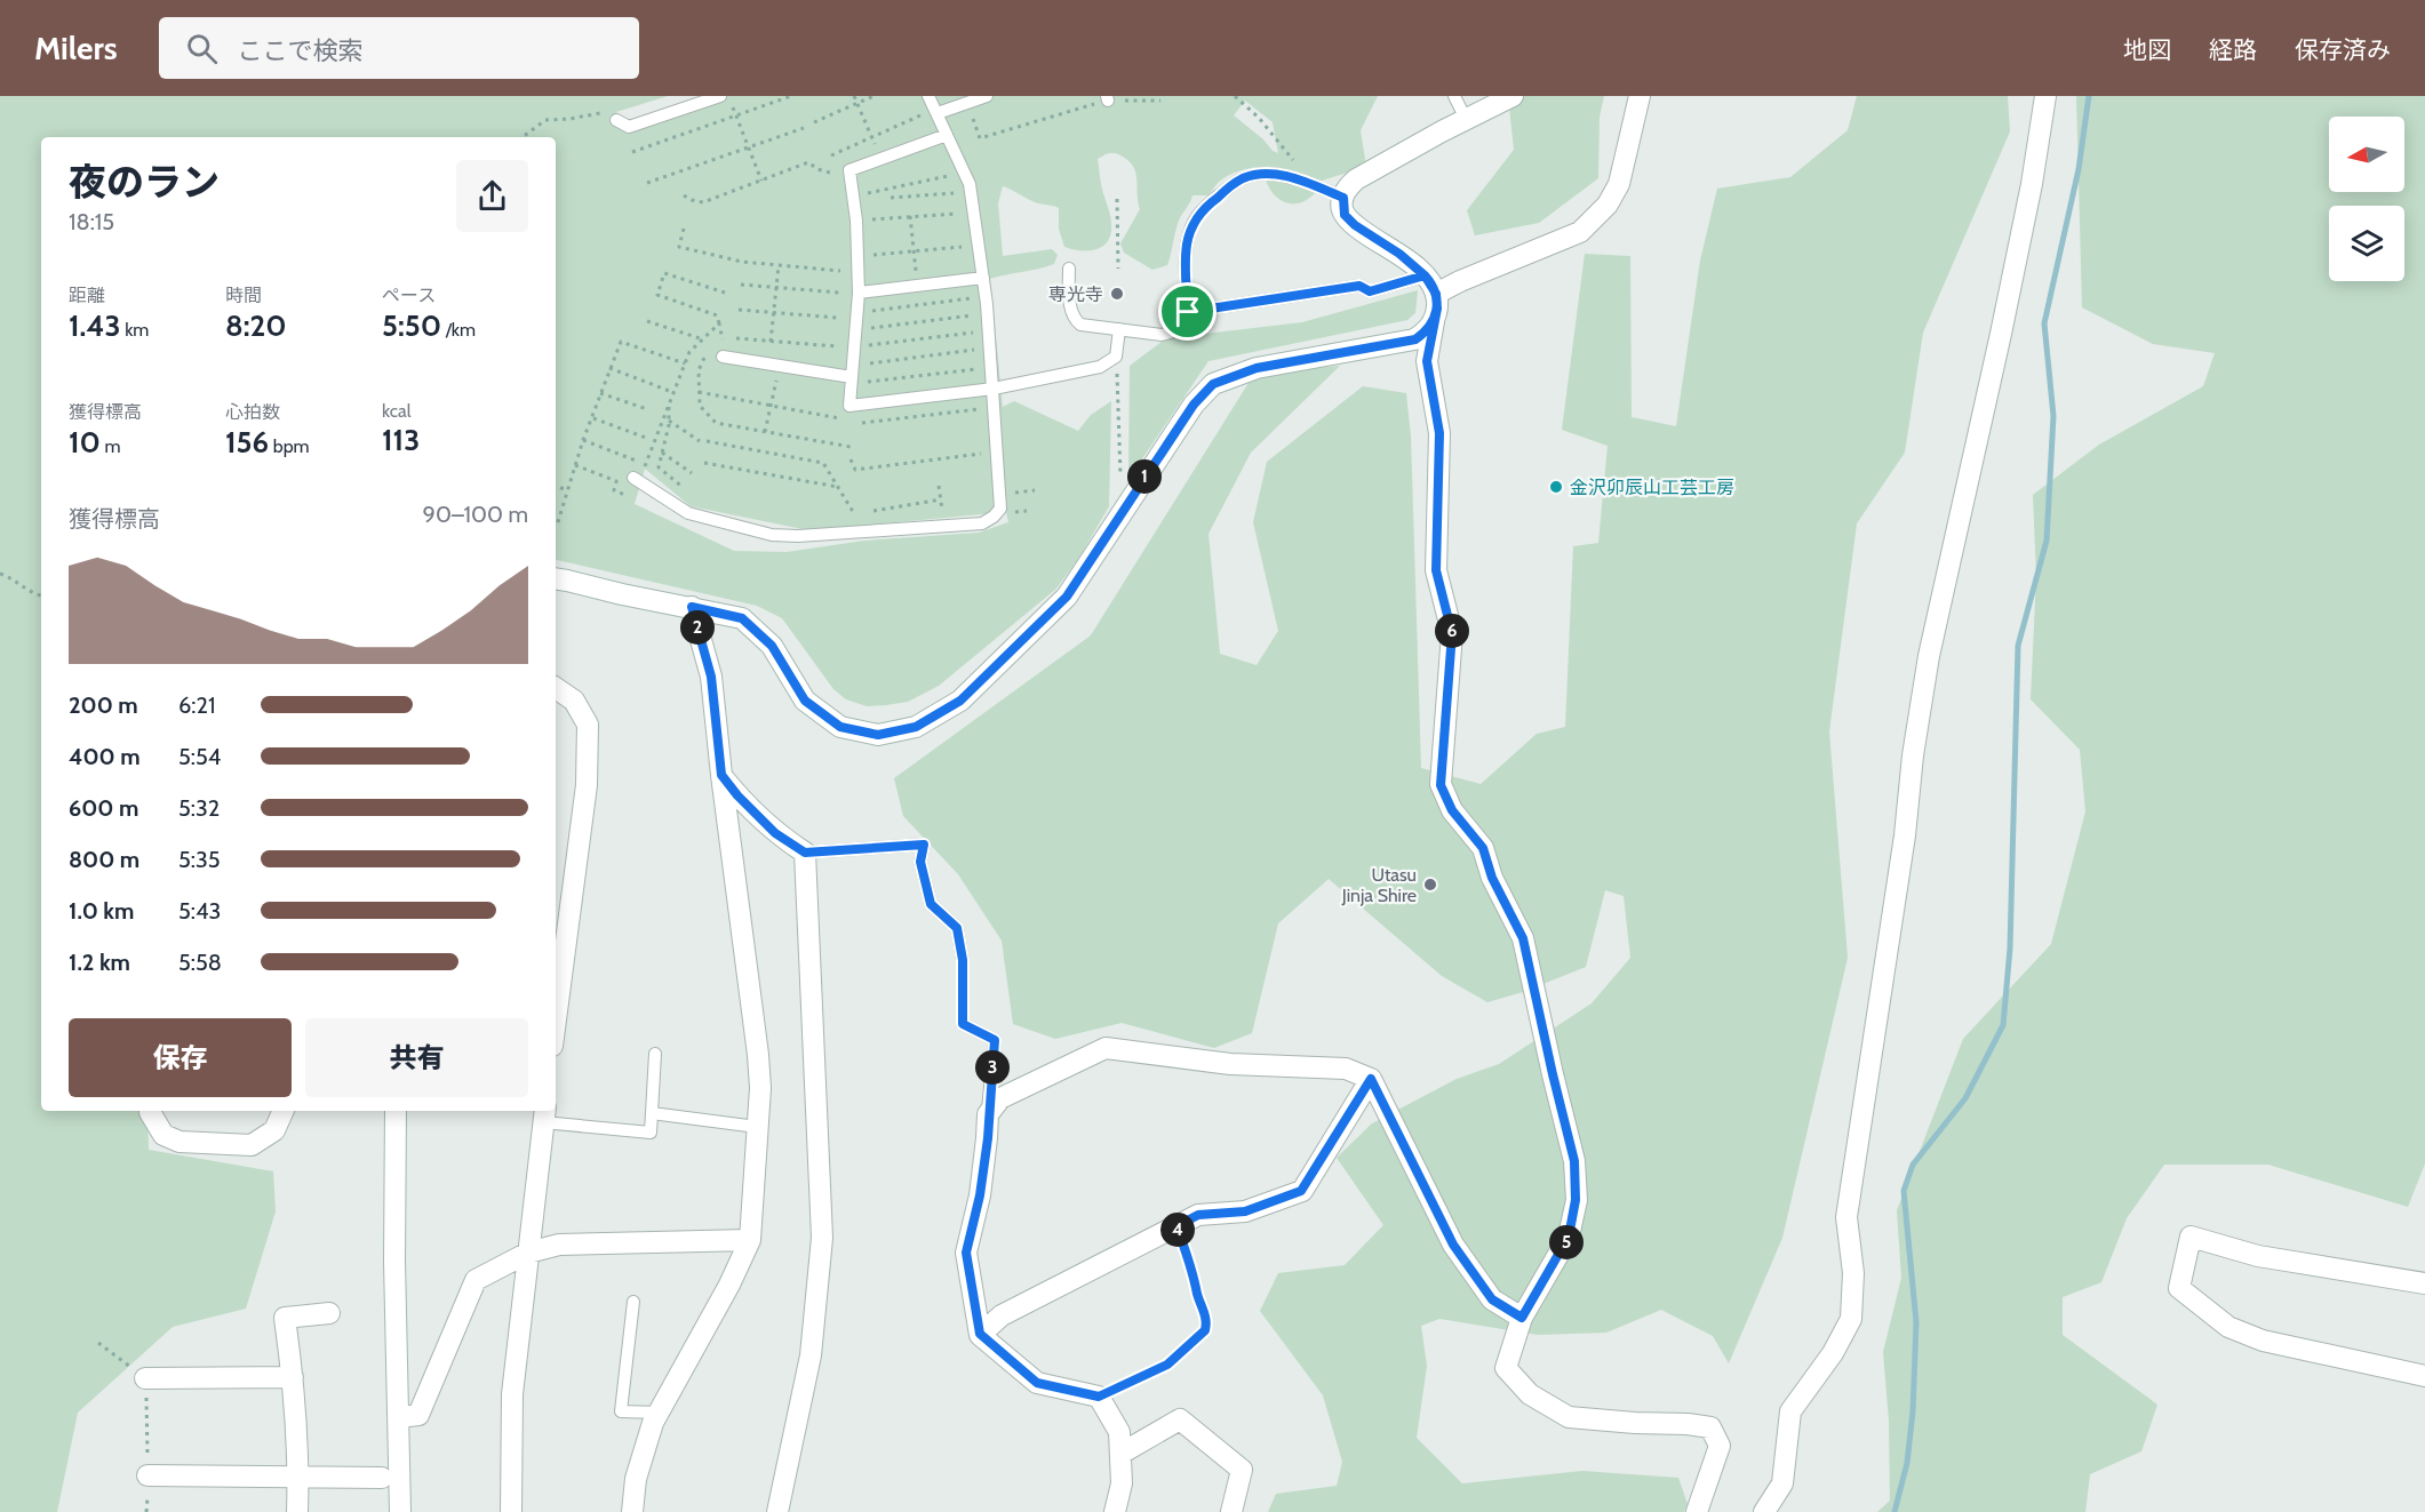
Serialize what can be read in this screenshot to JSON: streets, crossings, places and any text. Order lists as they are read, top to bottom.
{
  "places": ["専光寺", "金沢卯辰山工芸工房", "Utasu Jinja Shire"],
  "north": "left",
  "page": {
    "header": "Milers",
    "search": "ここで検索",
    "nav": ["地図", "経路", "保存済み"],
    "heading": ["夜のラン", "18:15"],
    "stats": [
      ["距離", "1.43 km"],
      ["時間", "8:20"],
      ["ペース", "5:50 /km"],
      ["獲得標高", "10 m"],
      ["心拍数", "156 bpm"],
      ["kcal", "113"]
    ],
    "pins": [
      "1",
      "2",
      "6",
      "3",
      "4",
      "5"
    ],
    "chart": ["獲得標高", "90–100 m"],
    "list": [
      {
        "name": "200 m",
        "note": "6:21"
      },
      {
        "name": "400 m",
        "note": "5:54"
      },
      {
        "name": "600 m",
        "note": "5:32"
      },
      {
        "name": "800 m",
        "note": "5:35"
      },
      {
        "name": "1.0 km",
        "note": "5:43"
      },
      {
        "name": "1.2 km",
        "note": "5:58"
      }
    ],
    "buttons": ["保存", "共有"]
  }
}
